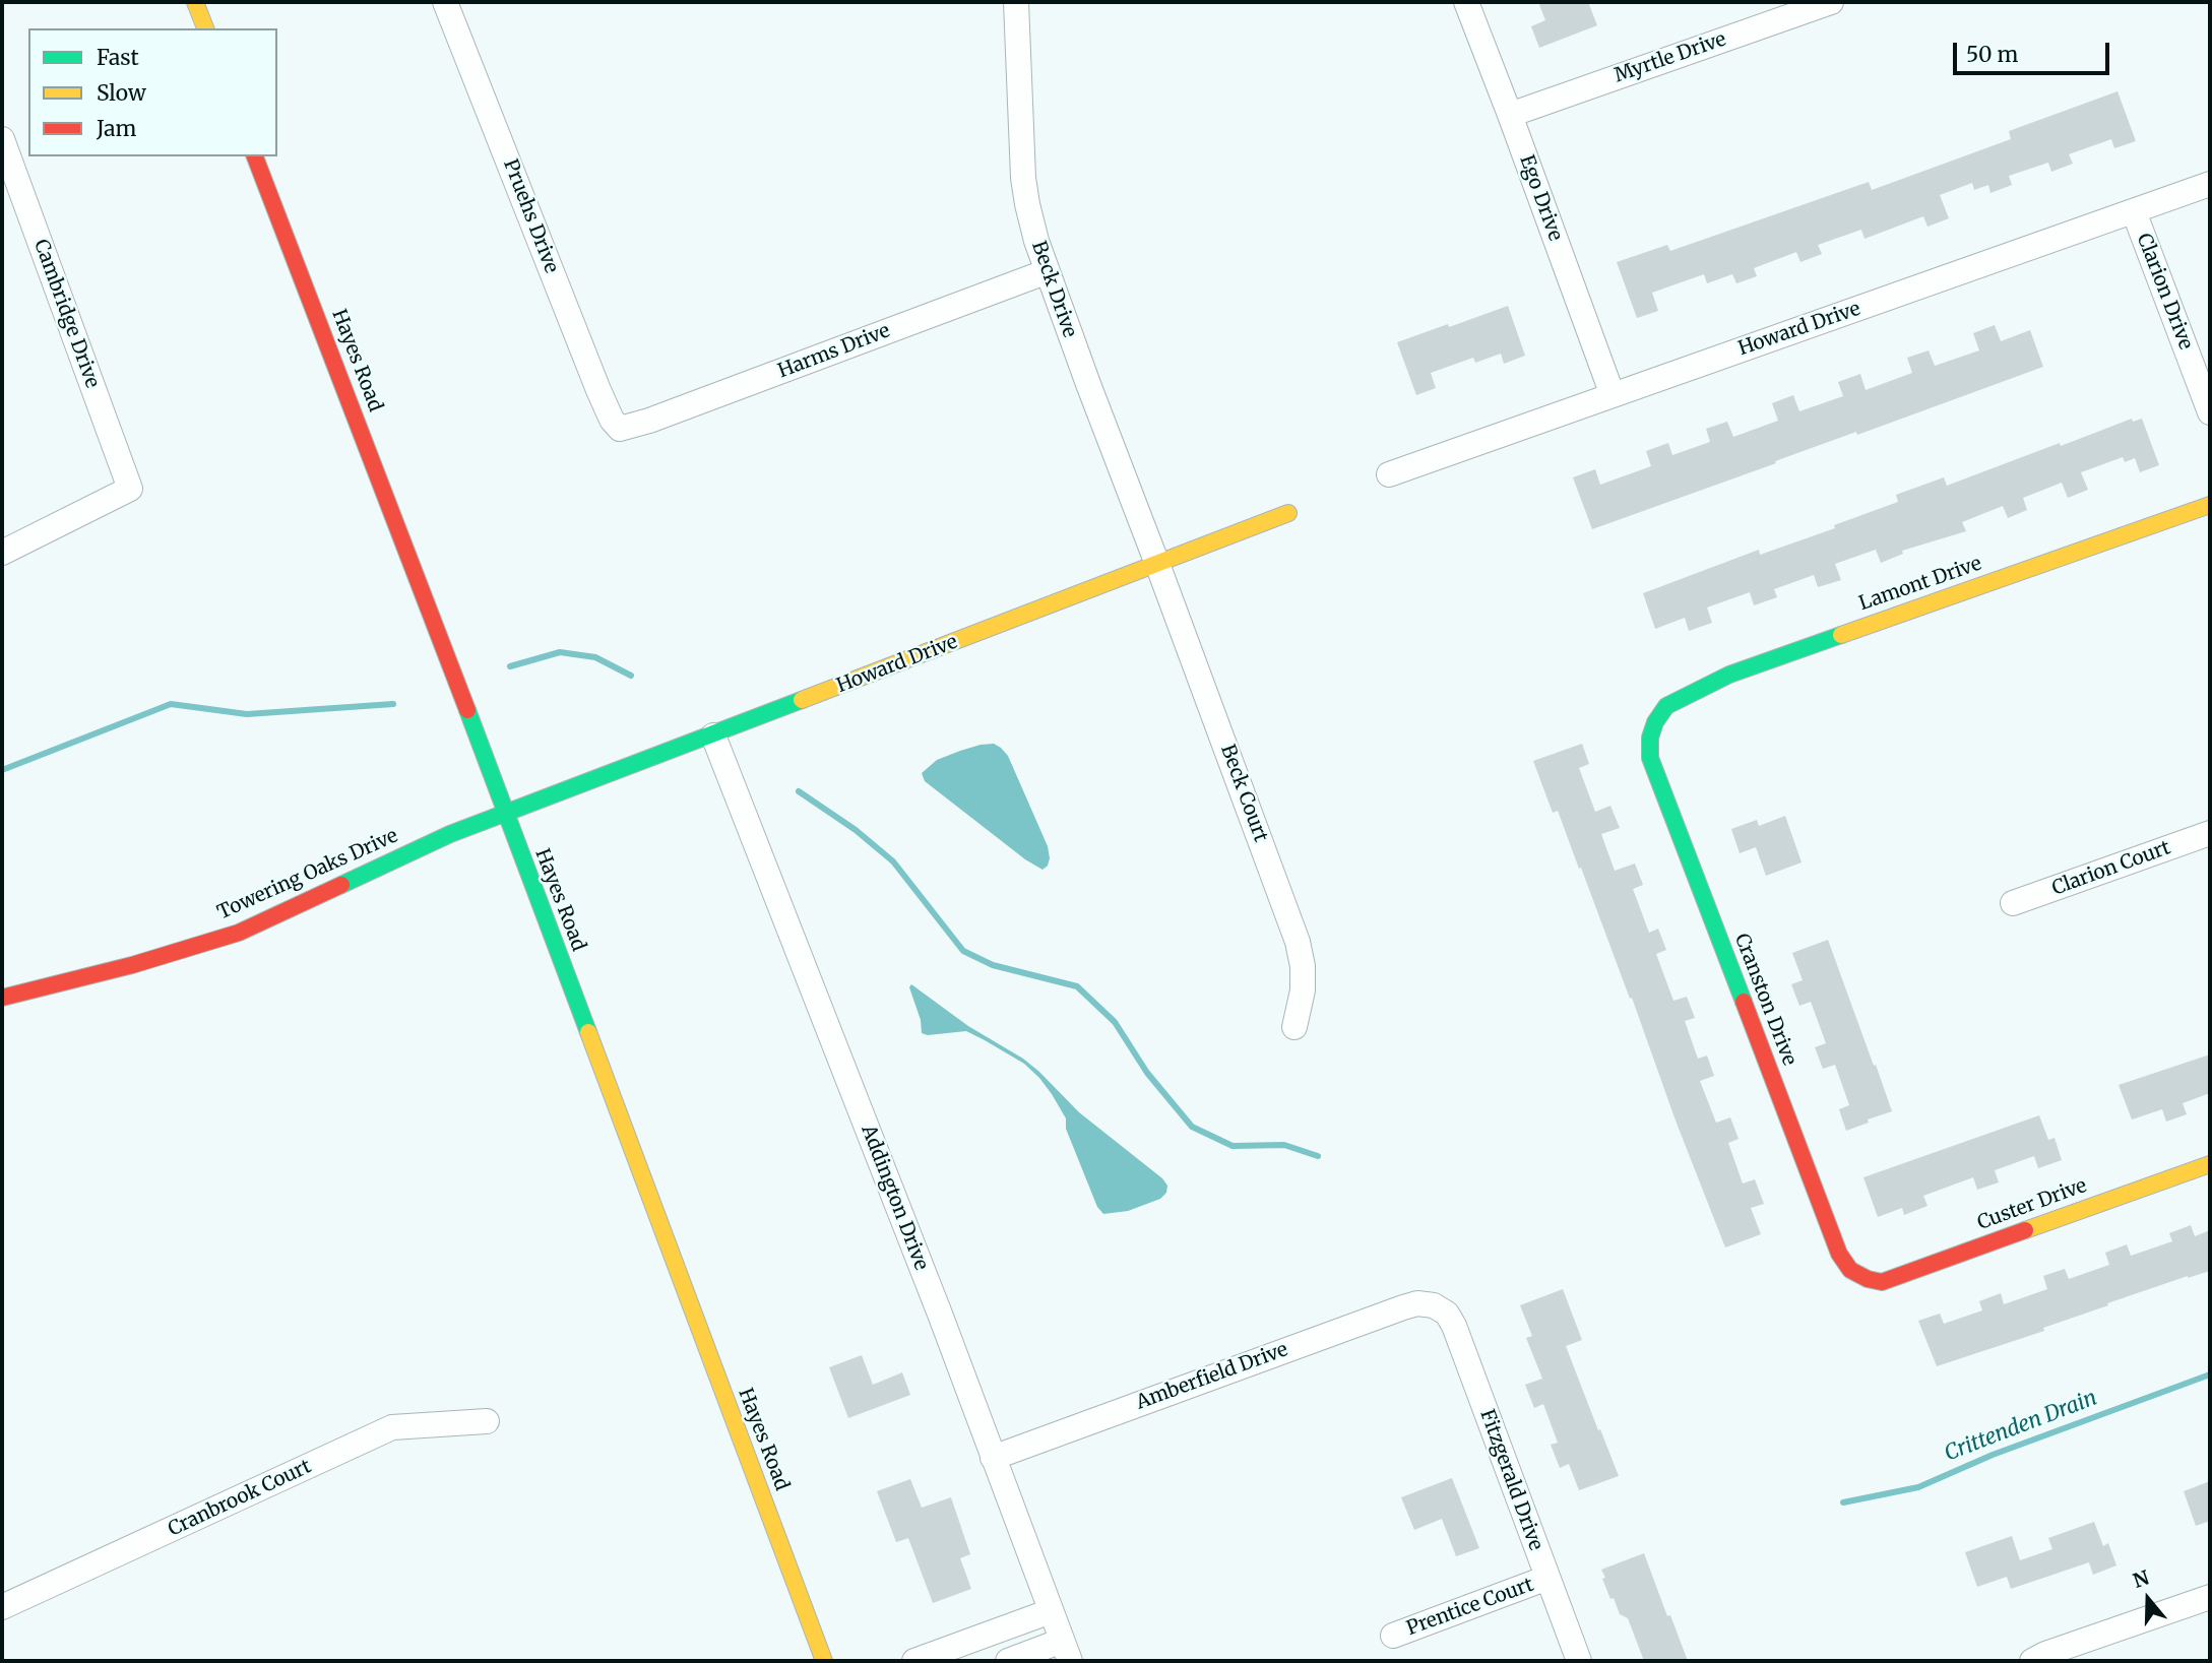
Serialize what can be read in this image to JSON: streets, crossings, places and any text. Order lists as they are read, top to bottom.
{
  "streets": {
    "street": [
      "Myrtle Drive",
      "Ego Drive",
      "Pruehs Drive",
      "Beck Drive",
      "Clarion Drive",
      "Cambridge Drive",
      "Howard Drive",
      "Harms Drive",
      "Hayes Road",
      "Lamont Drive",
      "Beck Court",
      "Clarion Court",
      "Towering Oaks Drive",
      "Cranston Drive",
      "Addington Drive",
      "Custer Drive",
      "Amberfield Drive",
      "Fitzgerald Drive",
      "Cranbrook Court",
      "Prentice Court"
    ]
  },
  "crossings": [
    ["Myrtle Drive", "Ego Drive"],
    ["Ego Drive", "Howard Drive"],
    ["Pruehs Drive", "Harms Drive"],
    ["Beck Drive", "Howard Drive"],
    ["Beck Drive", "Harms Drive"],
    ["Beck Drive", "Beck Court"],
    ["Clarion Drive", "Howard Drive"],
    ["Howard Drive", "Hayes Road"],
    ["Howard Drive", "Beck Court"],
    ["Howard Drive", "Towering Oaks Drive"],
    ["Howard Drive", "Addington Drive"],
    ["Hayes Road", "Towering Oaks Drive"],
    ["Lamont Drive", "Cranston Drive"],
    ["Cranston Drive", "Custer Drive"],
    ["Addington Drive", "Amberfield Drive"],
    ["Amberfield Drive", "Fitzgerald Drive"],
    ["Fitzgerald Drive", "Prentice Court"]
  ],
  "water": ["Crittenden Drain"],
  "legend": ["Fast", "Slow", "Jam"],
  "scale_bar": "50 m",
  "north": "top"
}
